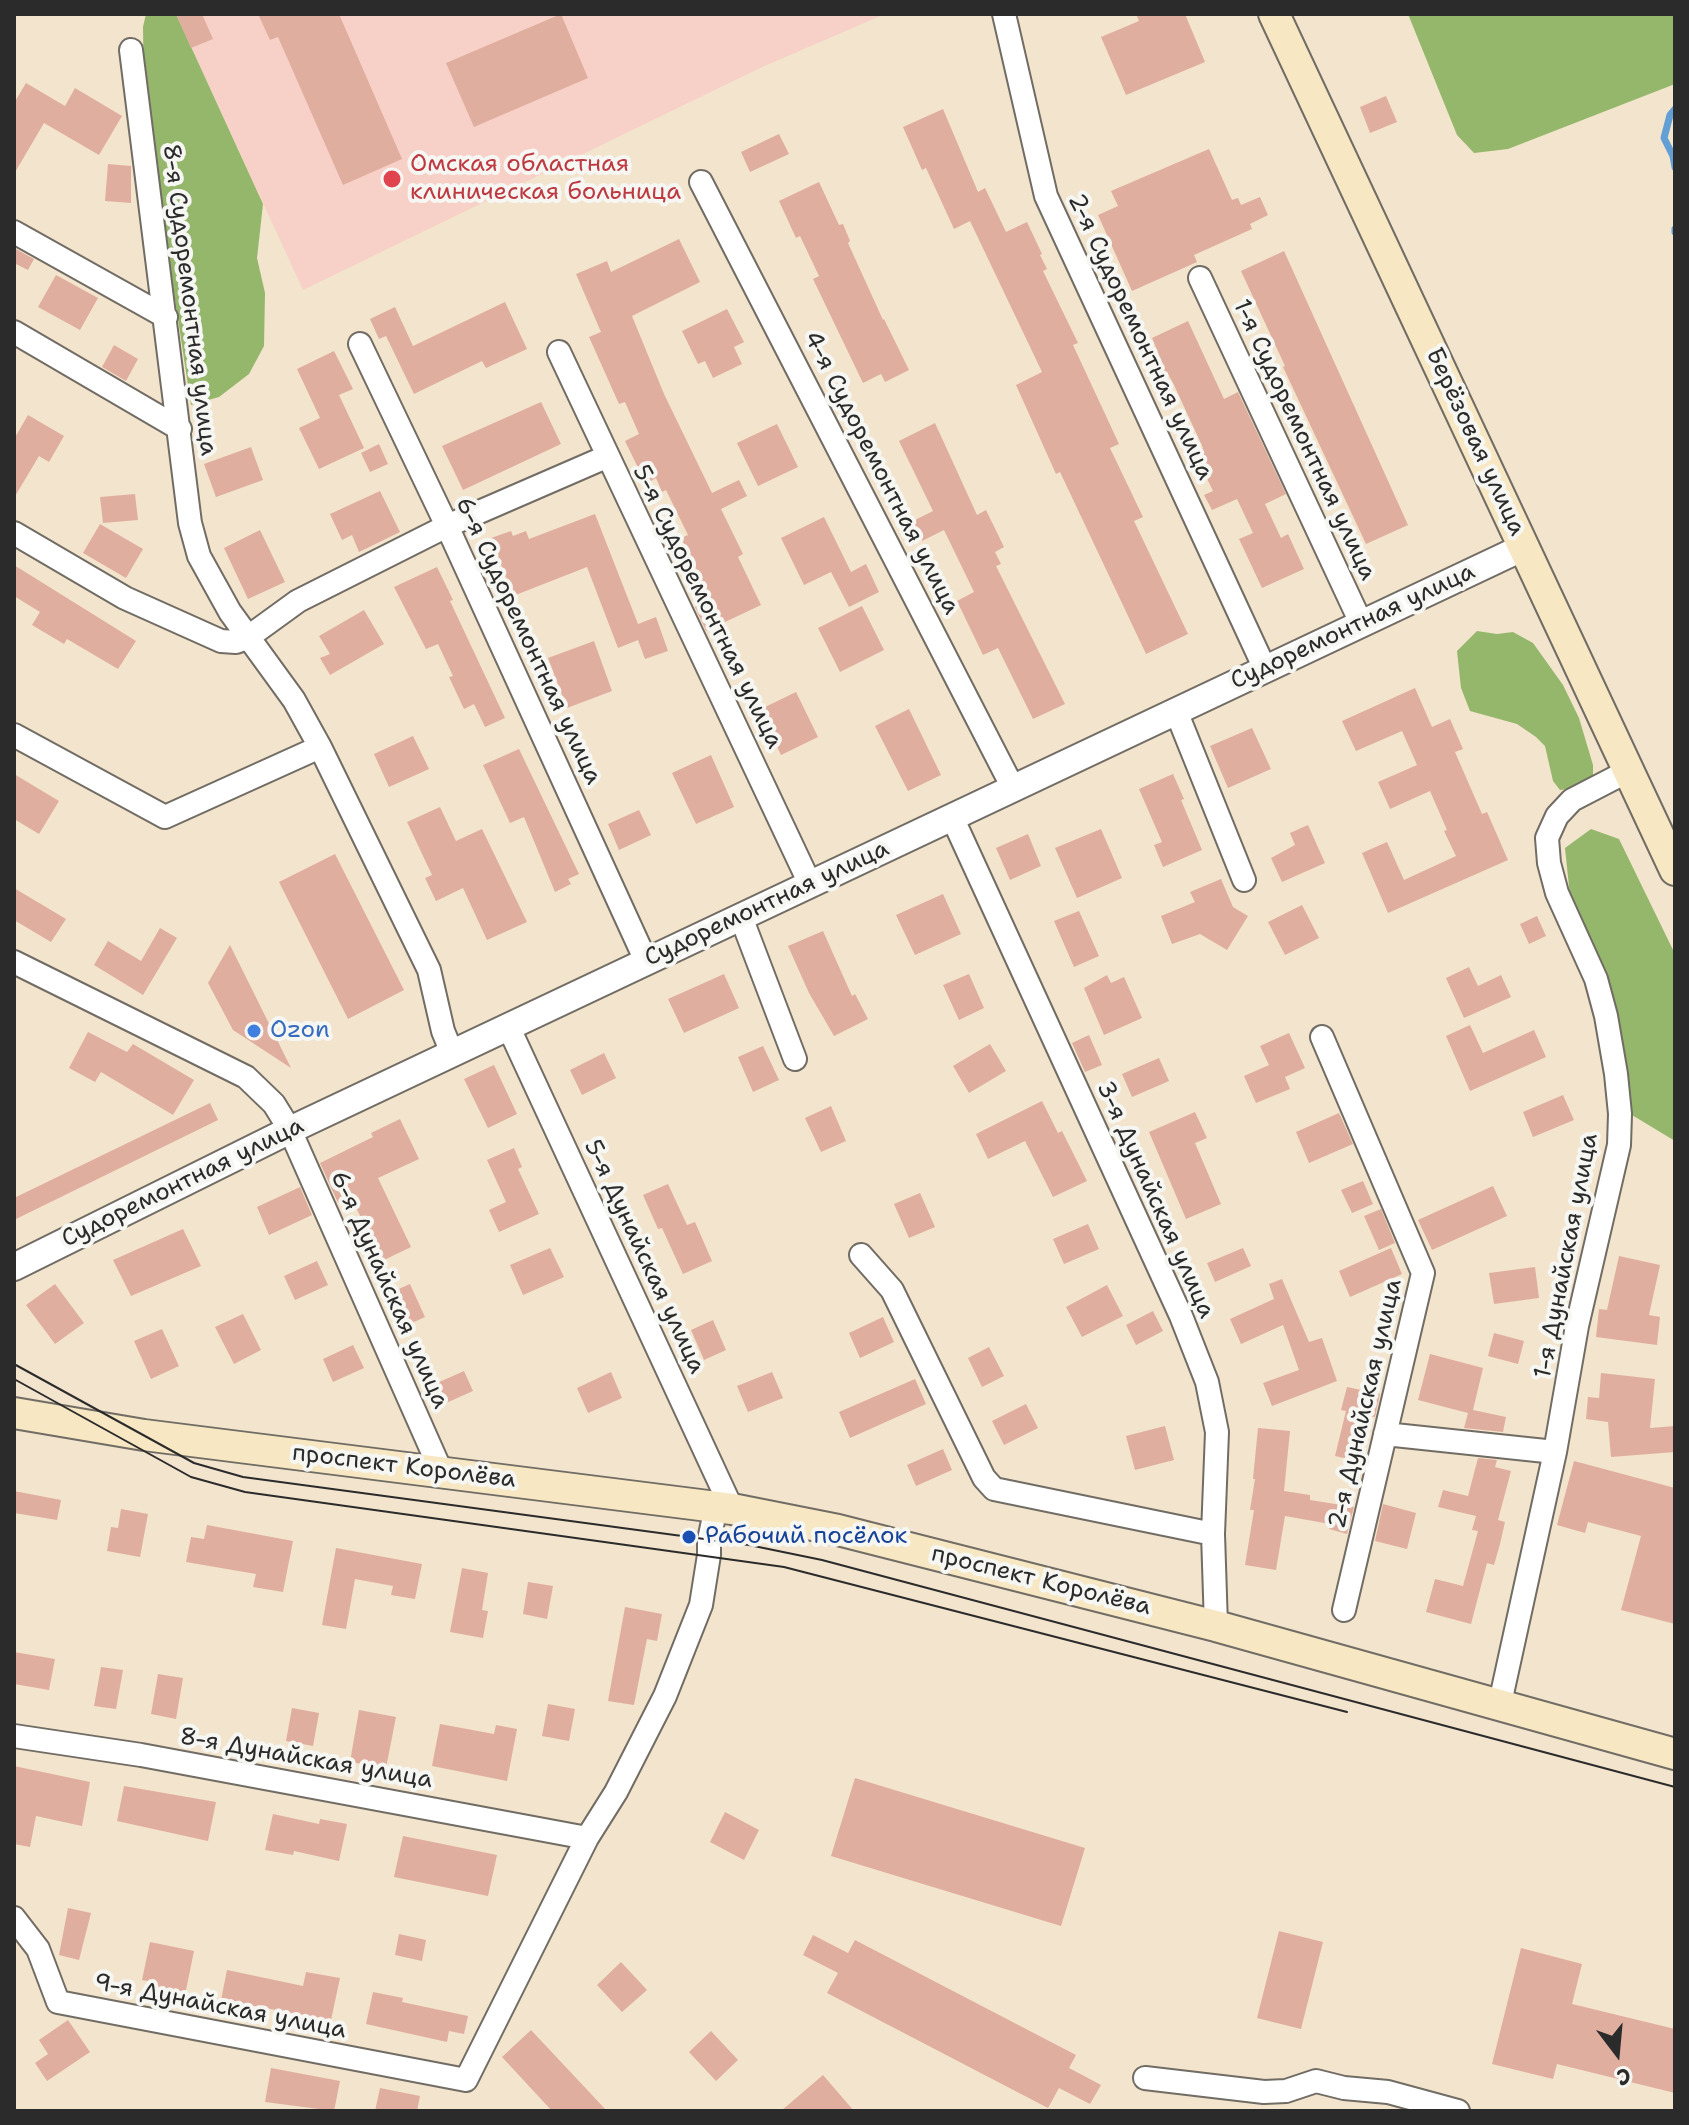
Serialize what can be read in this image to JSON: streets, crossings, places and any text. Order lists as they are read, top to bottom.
{
  "streets": {
    "main road": ["Берёзовая улица", "проспект Королёва"],
    "street": [
      "8-я Судоремонтная улица",
      "2-я Судоремонтная улица",
      "1-я Судоремонтная улица",
      "4-я Судоремонтная улица",
      "5-я Судоремонтная улица",
      "Судоремонтная улица",
      "6-я Судоремонтная улица",
      "3-я Дунайская улица",
      "1-я Дунайская улица",
      "5-я Дунайская улица",
      "6-я Дунайская улица",
      "2-я Дунайская улица",
      "8-я Дунайская улица",
      "9-я Дунайская улица"
    ]
  },
  "crossings": [
    ["8-я Судоремонтная улица", "Судоремонтная улица"],
    ["2-я Судоремонтная улица", "Судоремонтная улица"],
    ["1-я Судоремонтная улица", "Судоремонтная улица"],
    ["Берёзовая улица", "Судоремонтная улица"],
    ["Берёзовая улица", "1-я Дунайская улица"],
    ["4-я Судоремонтная улица", "Судоремонтная улица"],
    ["5-я Судоремонтная улица", "Судоремонтная улица"],
    ["Судоремонтная улица", "6-я Судоремонтная улица"],
    ["Судоремонтная улица", "3-я Дунайская улица"],
    ["Судоремонтная улица", "5-я Дунайская улица"],
    ["Судоремонтная улица", "6-я Дунайская улица"],
    ["3-я Дунайская улица", "проспект Королёва"],
    ["1-я Дунайская улица", "проспект Королёва"],
    ["5-я Дунайская улица", "проспект Королёва"],
    ["6-я Дунайская улица", "проспект Королёва"],
    ["8-я Дунайская улица", "9-я Дунайская улица"]
  ],
  "places": ["Омская областная клиническая больница", "Ozon", "Рабочий посёлок"],
  "north": "bottom"
}
